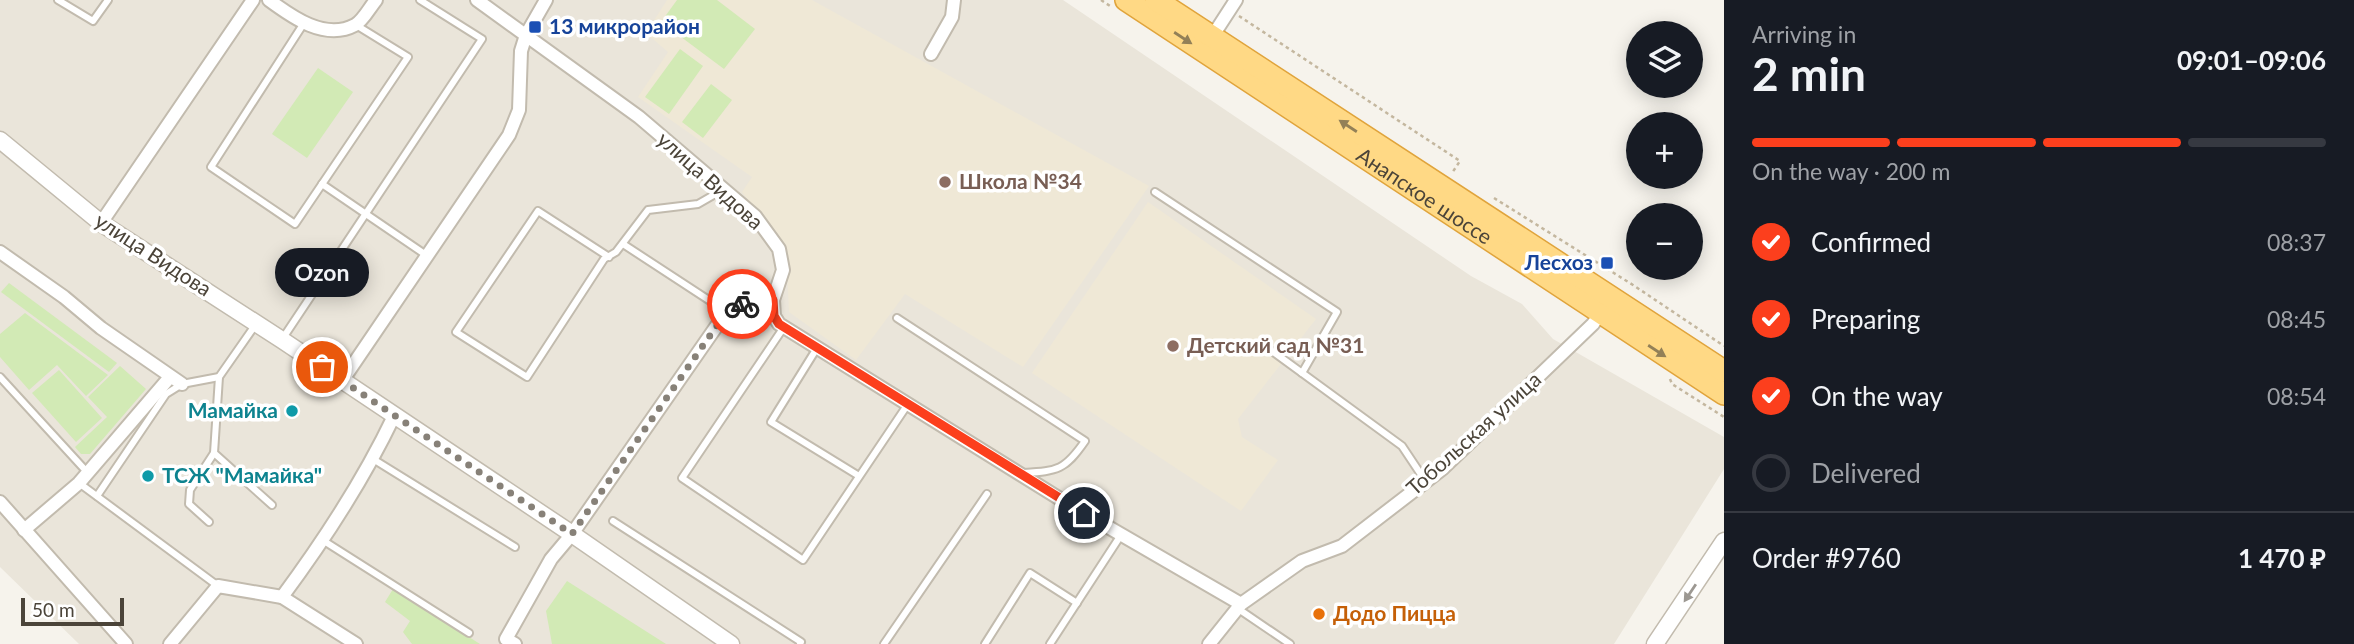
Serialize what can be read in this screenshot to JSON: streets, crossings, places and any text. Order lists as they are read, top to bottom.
{
  "streets": {
    "highway": ["Анапское шоссе"],
    "street": ["улица Видова", "Тобольская улица"]
  },
  "crossings": [
    ["Анапское шоссе", "Тобольская улица"]
  ],
  "places": {
    "transit": ["13 микрорайон", "Лесхоз"],
    "other": [
      "Школа №34",
      "Детский сад №31",
      "Ozon",
      "Мамайка",
      "ТСЖ \"Мамайка\"",
      "Додо Пицца"
    ]
  },
  "scale_bar": "50 m",
  "page": {
    "heading": ["2 min", "Arriving in", "09:01–09:06"],
    "panel": ["Order #9760", "1 470 ₽"],
    "map_buttons": ["+", "−"],
    "bar": "On the way · 200 m",
    "list": [
      ["Confirmed", "08:37"],
      ["Preparing", "08:45"],
      ["On the way", "08:54"],
      "Delivered"
    ],
    "bubble": "Ozon",
    "scale": "50 m"
  }
}
